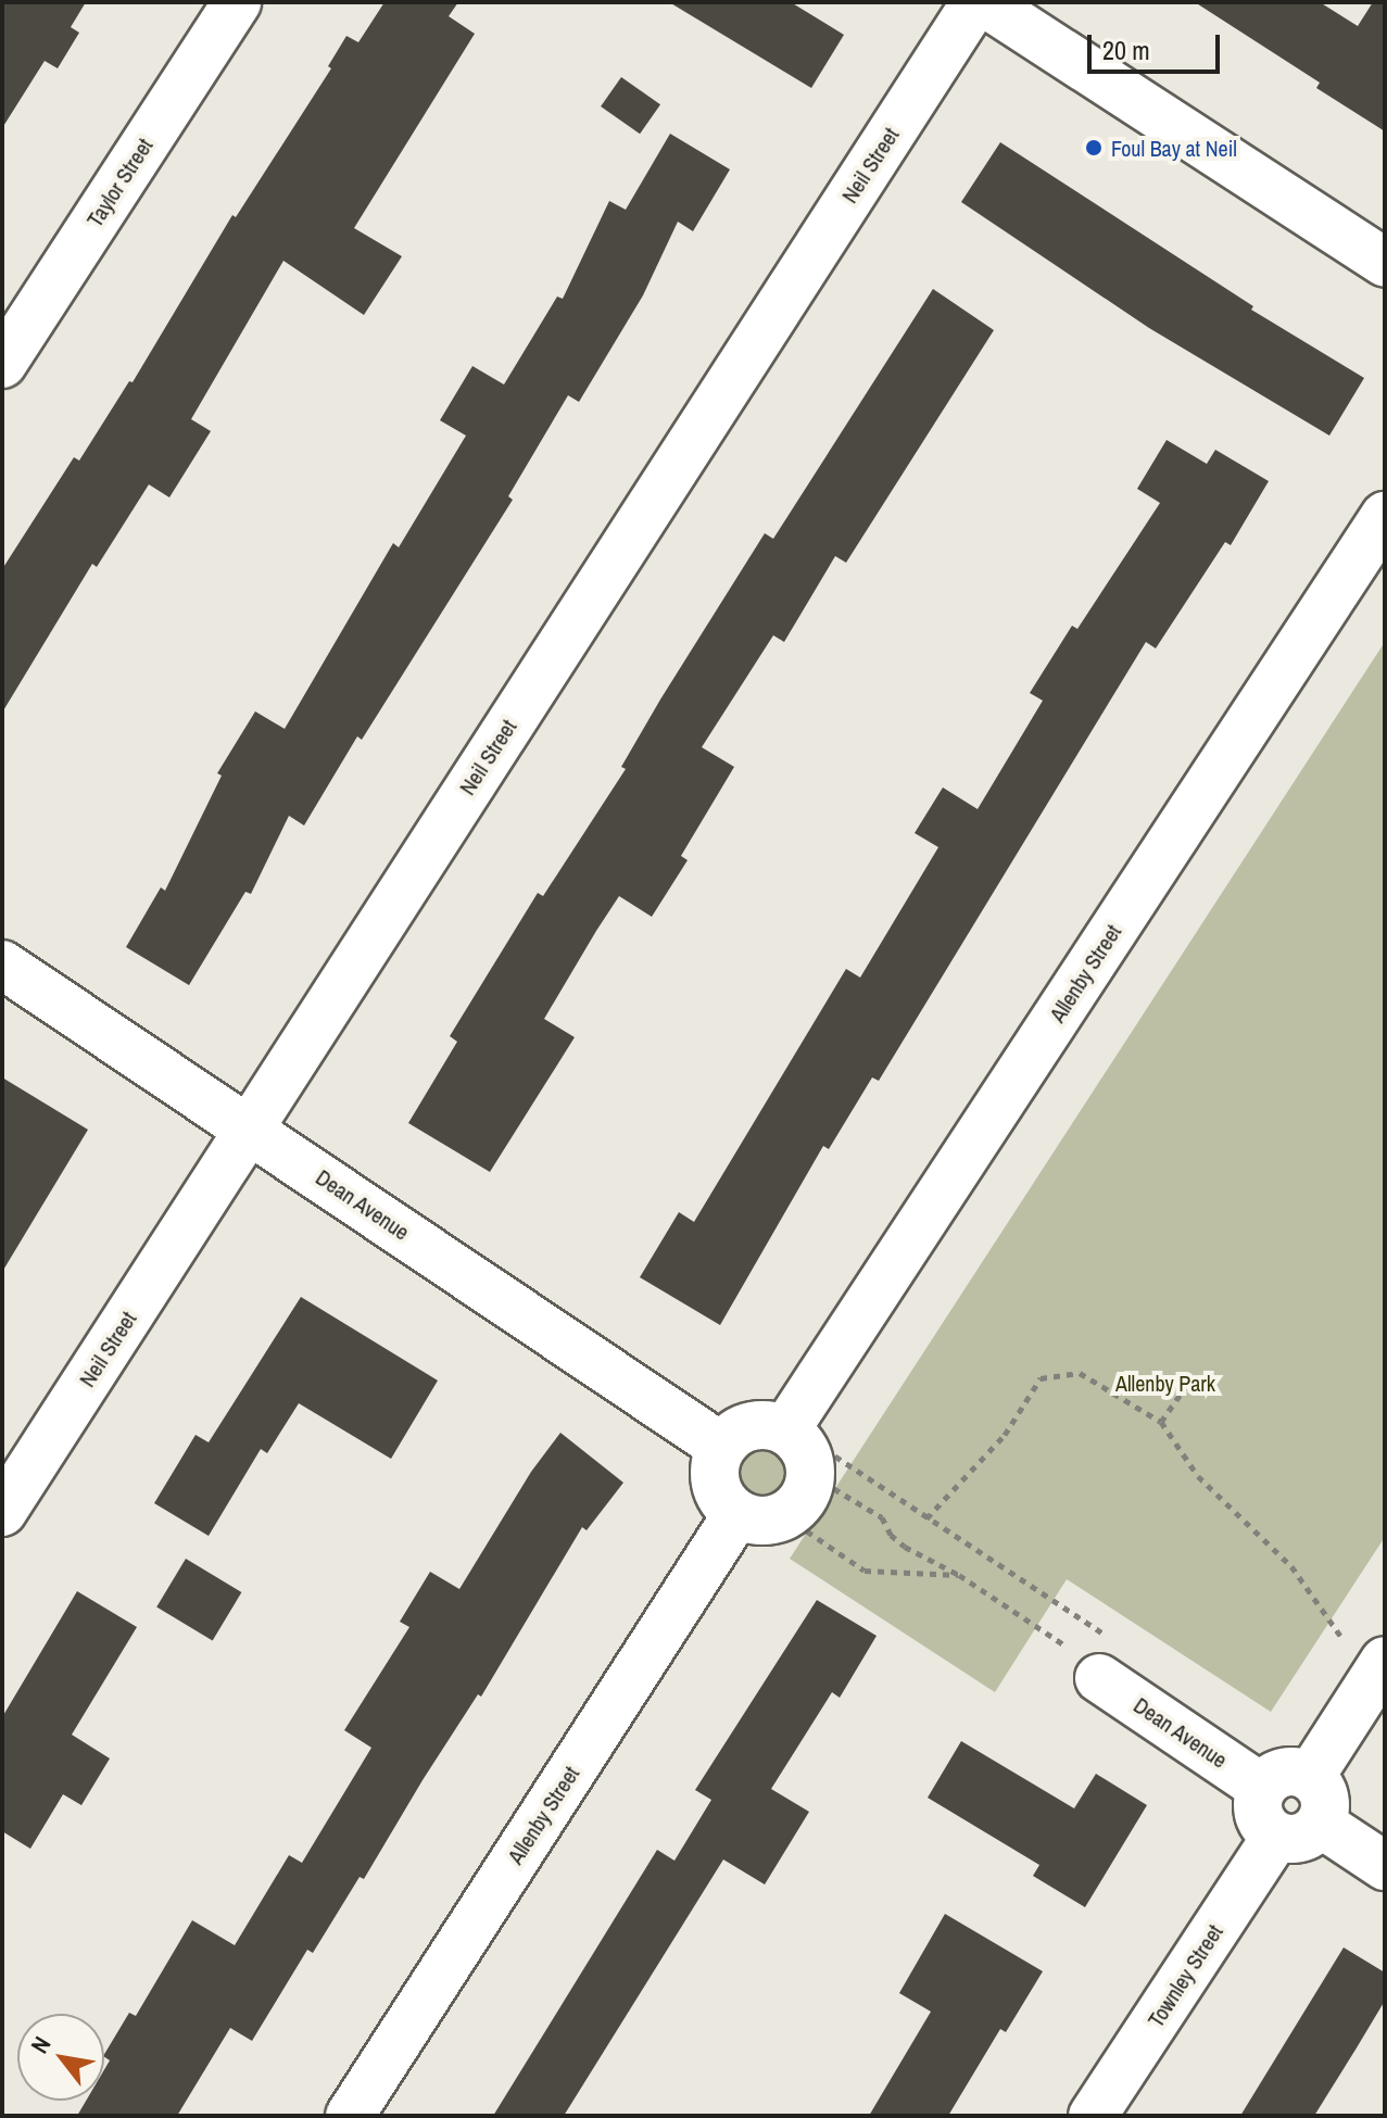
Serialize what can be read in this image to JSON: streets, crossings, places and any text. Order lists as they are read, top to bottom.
{
  "streets": {
    "street": [
      "Neil Street",
      "Taylor Street",
      "Allenby Street",
      "Dean Avenue",
      "Townley Street"
    ]
  },
  "crossings": [
    ["Neil Street", "Dean Avenue"],
    ["Allenby Street", "Dean Avenue"],
    ["Dean Avenue", "Townley Street"]
  ],
  "parks": ["Allenby Park"],
  "places": ["Foul Bay at Neil"],
  "scale_bar": "20 m",
  "north": "top left"
}
